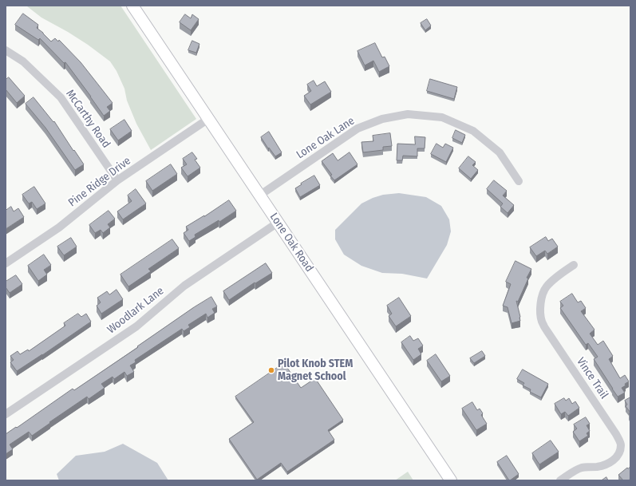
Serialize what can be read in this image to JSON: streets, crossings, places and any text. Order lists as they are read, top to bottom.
{
  "streets": {
    "main road": ["Lone Oak Road"],
    "street": [
      "McCarthy Road",
      "Lone Oak Lane",
      "Pine Ridge Drive",
      "Woodlark Lane",
      "Vince Trail"
    ]
  },
  "crossings": [
    ["McCarthy Road", "Pine Ridge Drive"],
    ["Lone Oak Lane", "Lone Oak Road"],
    ["Pine Ridge Drive", "Lone Oak Road"],
    ["Lone Oak Road", "Woodlark Lane"]
  ],
  "places": ["Pilot Knob STEM Magnet School"]
}
